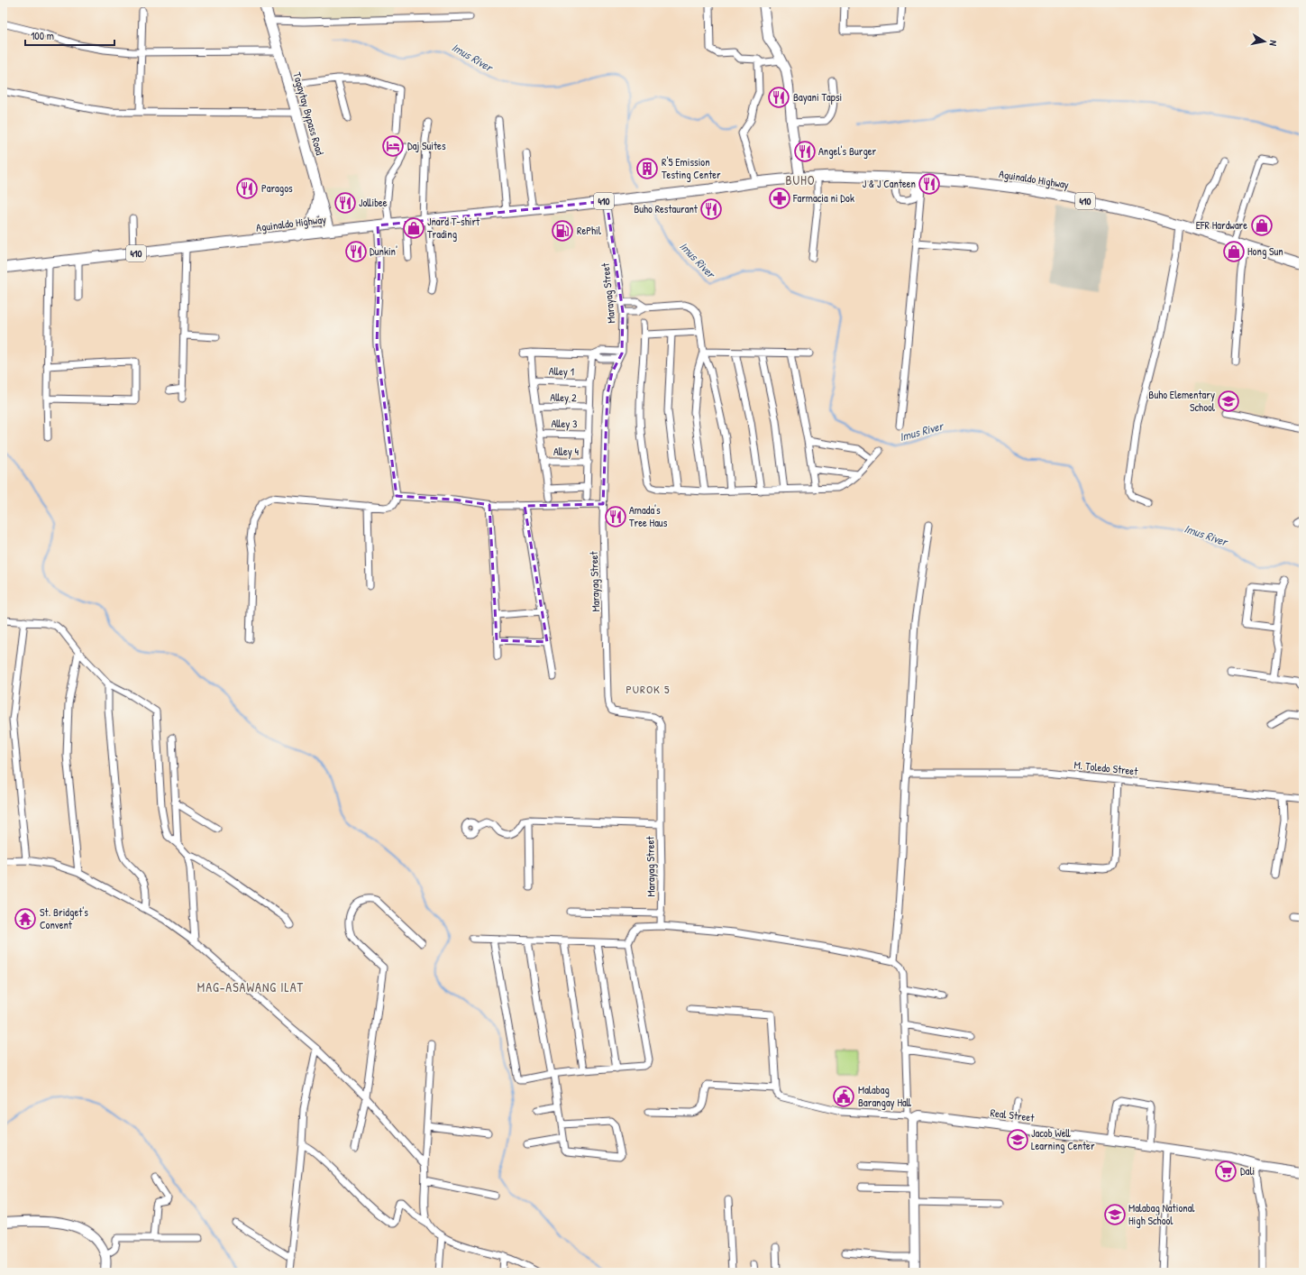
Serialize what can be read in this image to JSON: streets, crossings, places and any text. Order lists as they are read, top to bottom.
{
  "streets": {
    "main road": ["Tagaytay Bypass Road", "Aguinaldo Highway", "410"],
    "street": [
      "Marayag Street",
      "Alley 1",
      "Alley 2",
      "Alley 3",
      "Alley 4",
      "M. Toledo Street",
      "Real Street"
    ]
  },
  "crossings": [
    ["Tagaytay Bypass Road", "Aguinaldo Highway"],
    ["Aguinaldo Highway", "Marayag Street"]
  ],
  "districts": ["BUHO", "PUROK 5", "MAG-ASAWANG ILAT"],
  "water": ["Imus River"],
  "places": {
    "restaurant": [
      "Bayani Tapsi",
      "Angel's Burger",
      "J & J Canteen",
      "Paragos",
      "Jollibee",
      "Buho Restaurant",
      "Dunkin'",
      "Amada's Tree Haus"
    ],
    "hotel": ["Daj Suites"],
    "building": ["R'5 Emission Testing Center"],
    "pharmacy": ["Farmacia ni Dok"],
    "shop": ["EFR Hardware", "Jnard T-shirt Trading", "Hong Sun"],
    "fuel station": ["RePhil"],
    "school or university": ["Buho Elementary School", "Jacob Well Learning Center", "Malabag National High School"],
    "temple": ["St. Bridget's Convent"],
    "public building": ["Malabag Barangay Hall"],
    "supermarket": ["Dali"]
  },
  "scale_bar": "100 m",
  "north": "right"
}
